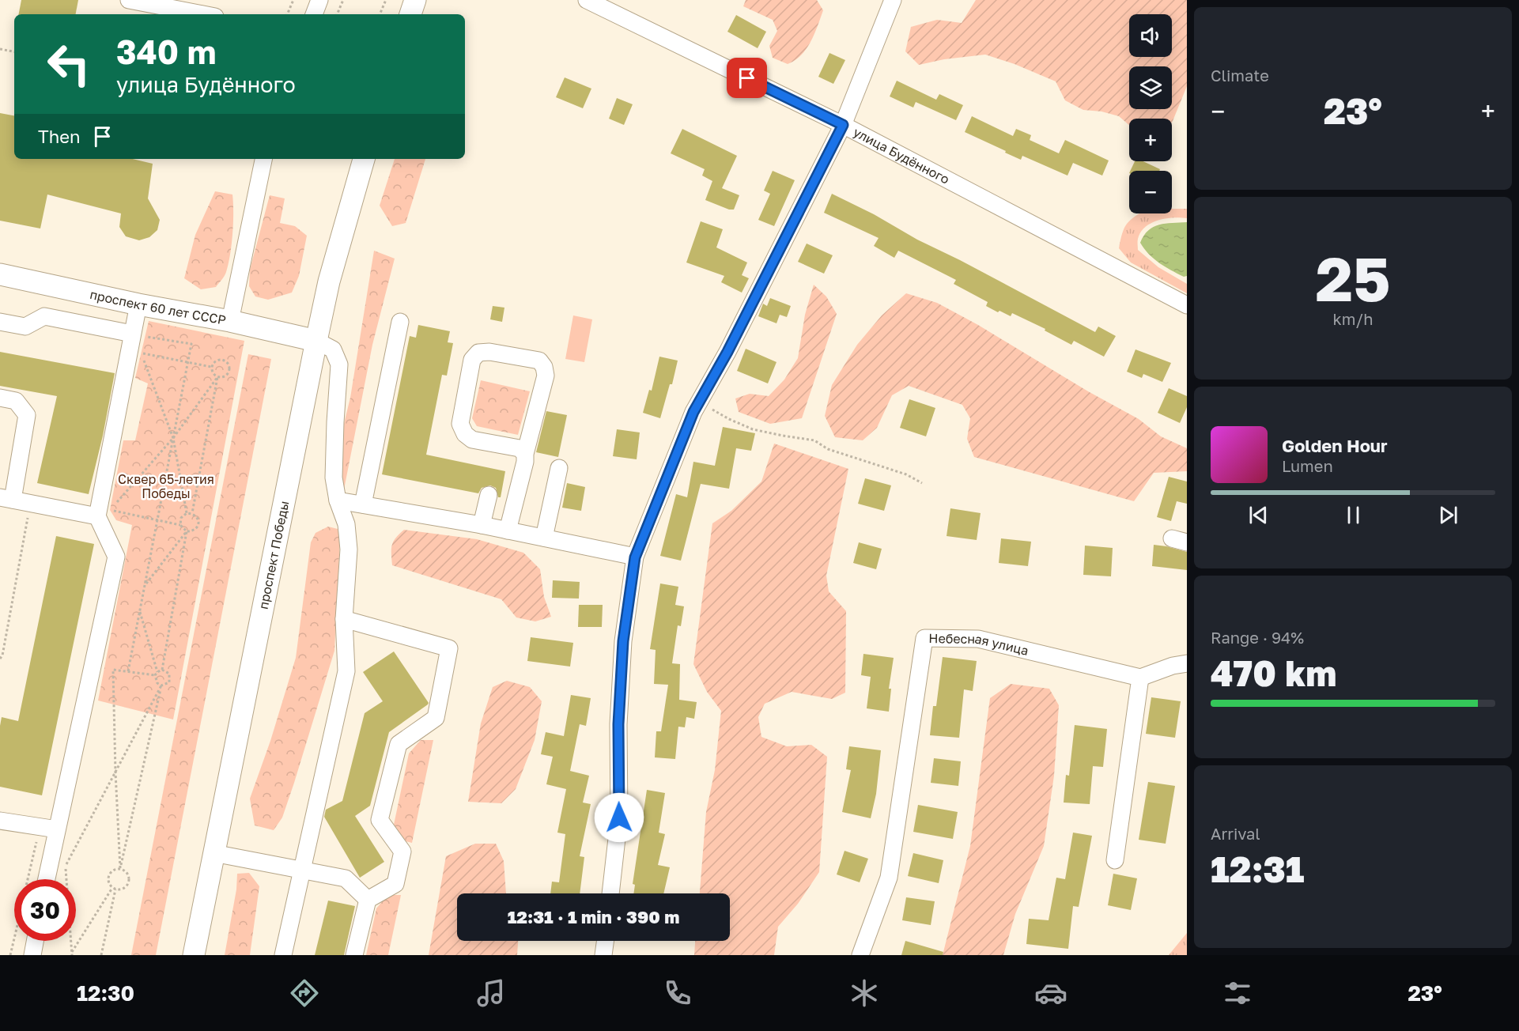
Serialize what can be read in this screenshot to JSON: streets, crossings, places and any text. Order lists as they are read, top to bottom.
{
  "streets": {
    "main road": ["проспект 60 лет СССР", "проспект Победы"],
    "street": ["улица Будённого", "Небесная улица"]
  },
  "crossings": [
    ["проспект 60 лет СССР", "проспект Победы"]
  ],
  "parks": ["Сквер 65-летия Победы"],
  "page": {
    "tile": [
      "Climate",
      ["25", "km/h"],
      ["Range · 94%", "470 km"],
      ["Arrival", "12:31"]
    ],
    "map_buttons": ["+", "−"],
    "turn": ["340 m", "улица Будённого"],
    "heat": ["−", "23°", "+"],
    "then": "Then",
    "song": ["Golden Hour", "Lumen"],
    "limit": "30",
    "trip": "12:31 · 1 min · 390 m",
    "tabs": ["12:30", "23°"]
  }
}
